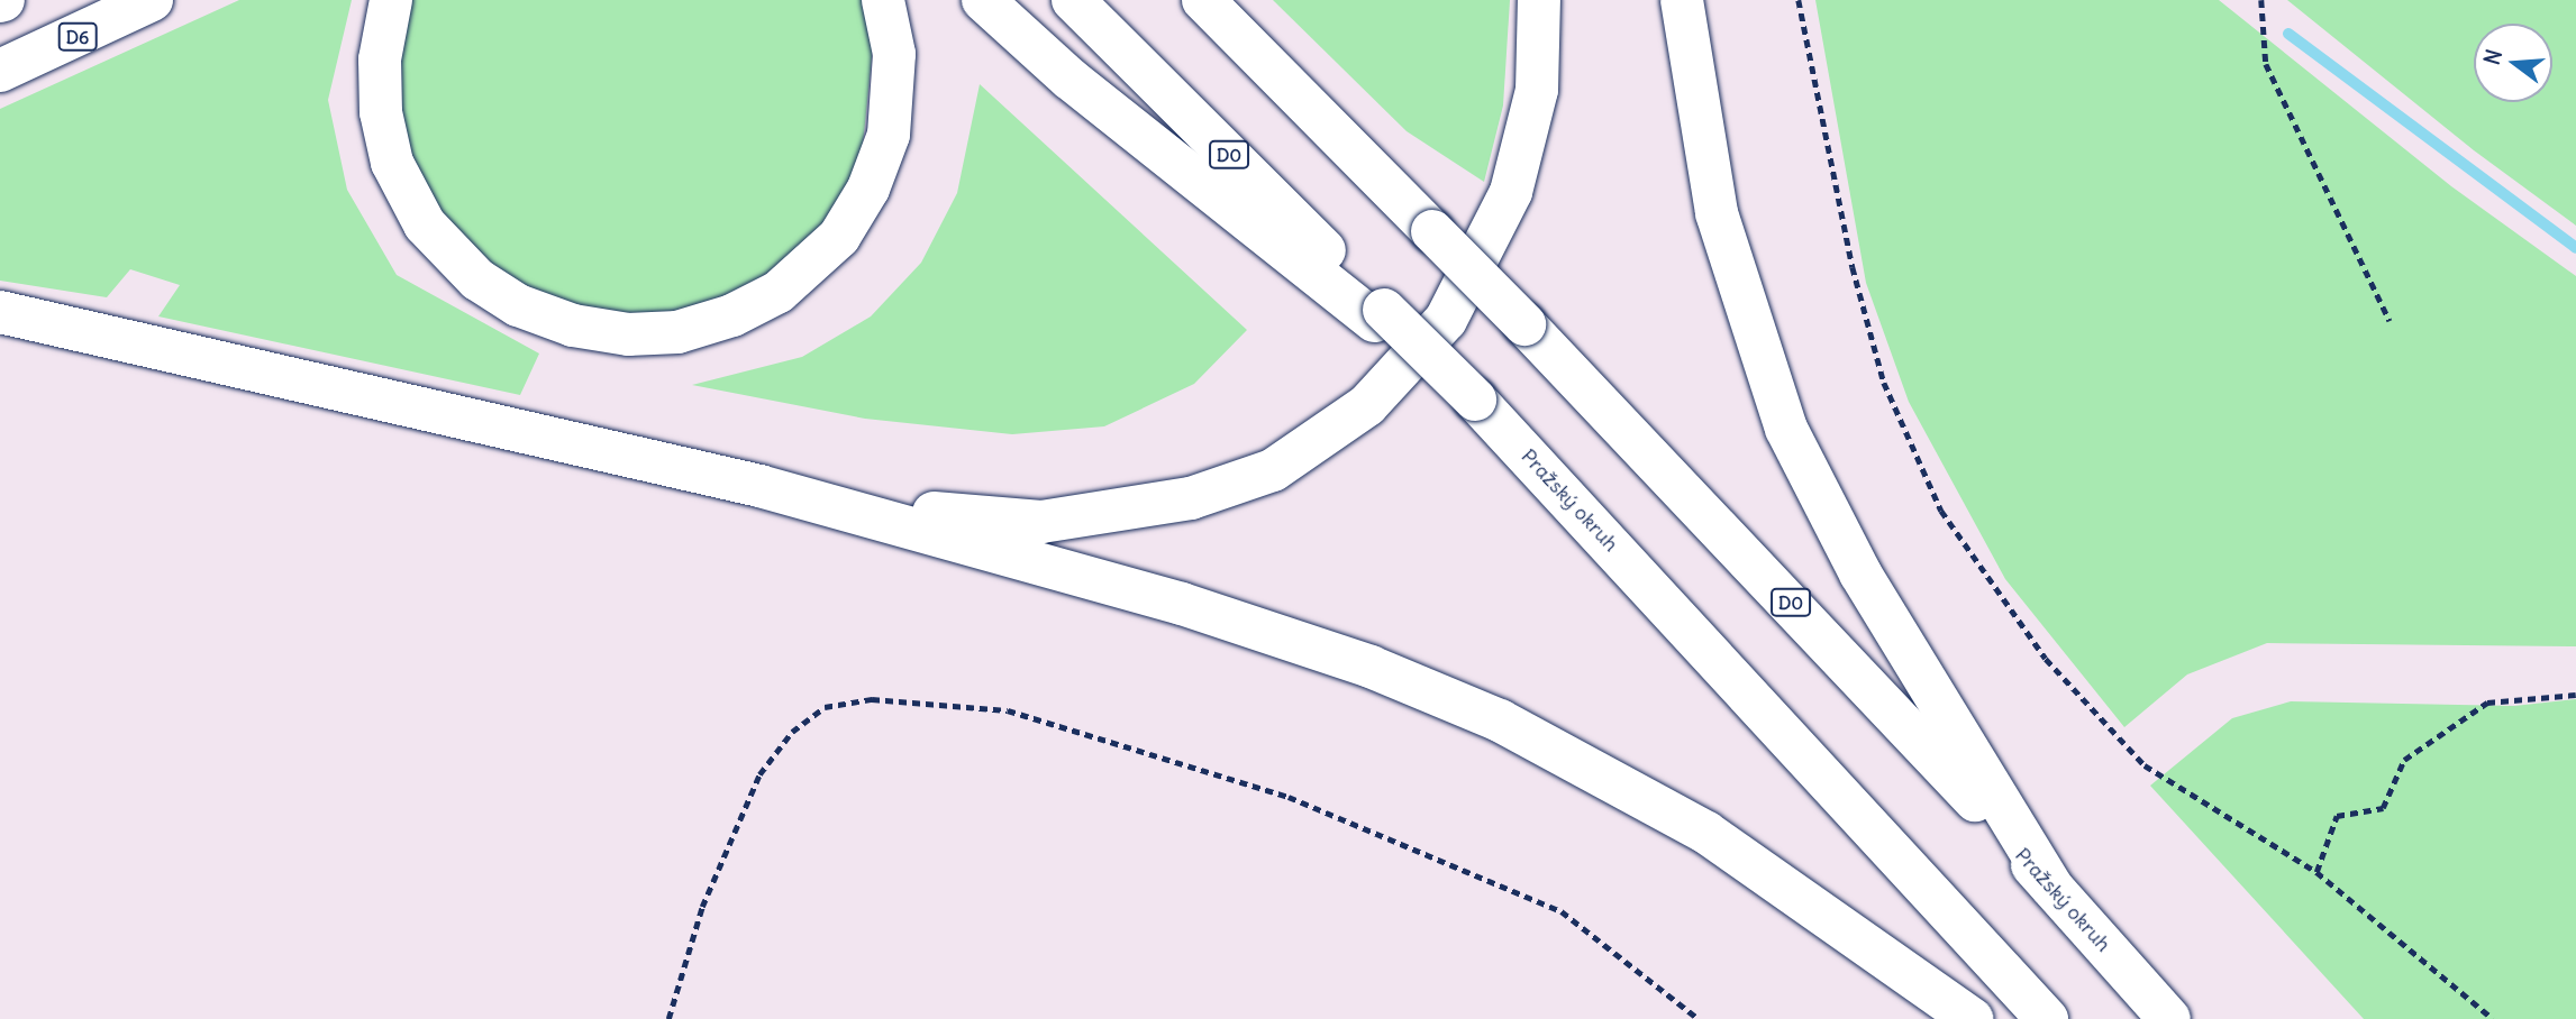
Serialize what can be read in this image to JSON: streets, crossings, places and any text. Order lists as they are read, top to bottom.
{
  "streets": {
    "highway": ["D6", "D0", "Pražský okruh"]
  },
  "north": "left"
}
